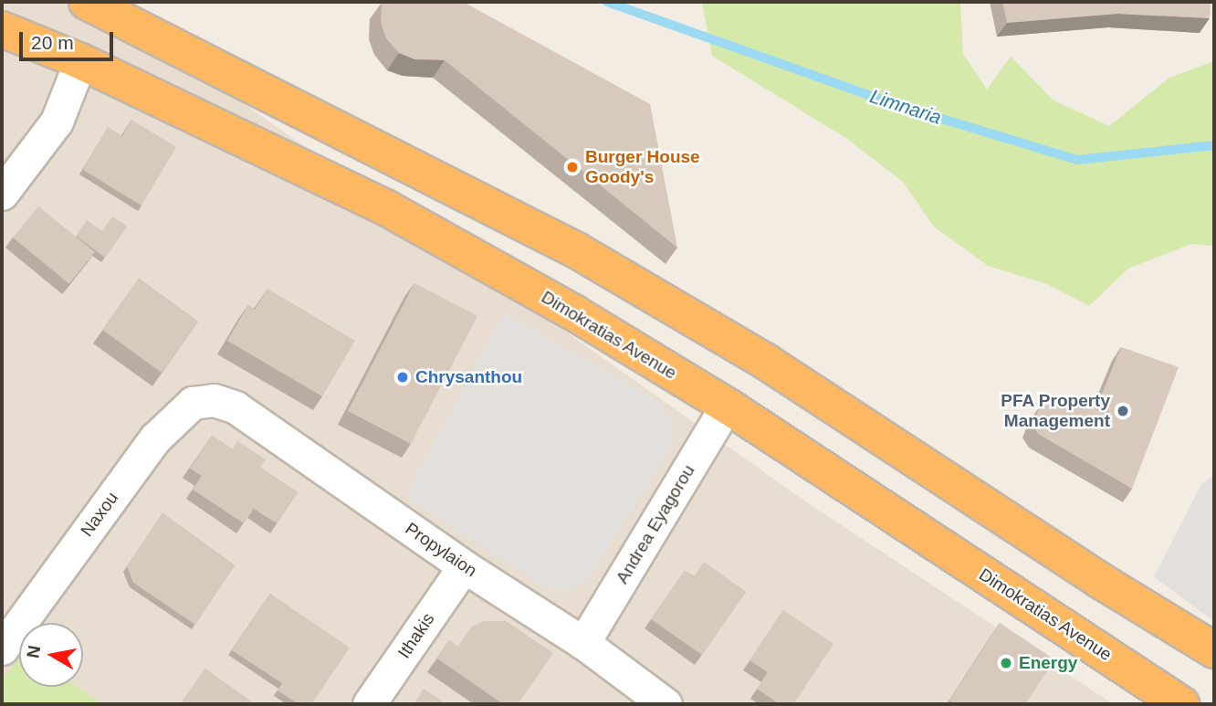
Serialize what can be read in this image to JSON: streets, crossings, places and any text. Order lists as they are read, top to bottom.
{
  "streets": {
    "highway": ["Dimokratias Avenue"],
    "street": [
      "Naxou",
      "Andrea Eyagorou",
      "Propylaion",
      "Ithakis"
    ]
  },
  "crossings": [
    ["Dimokratias Avenue", "Andrea Eyagorou"],
    ["Naxou", "Propylaion"],
    ["Andrea Eyagorou", "Propylaion"],
    ["Propylaion", "Ithakis"]
  ],
  "water": ["Limnaria"],
  "places": [
    "Burger House Goody's",
    "Chrysanthou",
    "PFA Property Management",
    "Energy"
  ],
  "scale_bar": "20 m",
  "north": "left"
}
